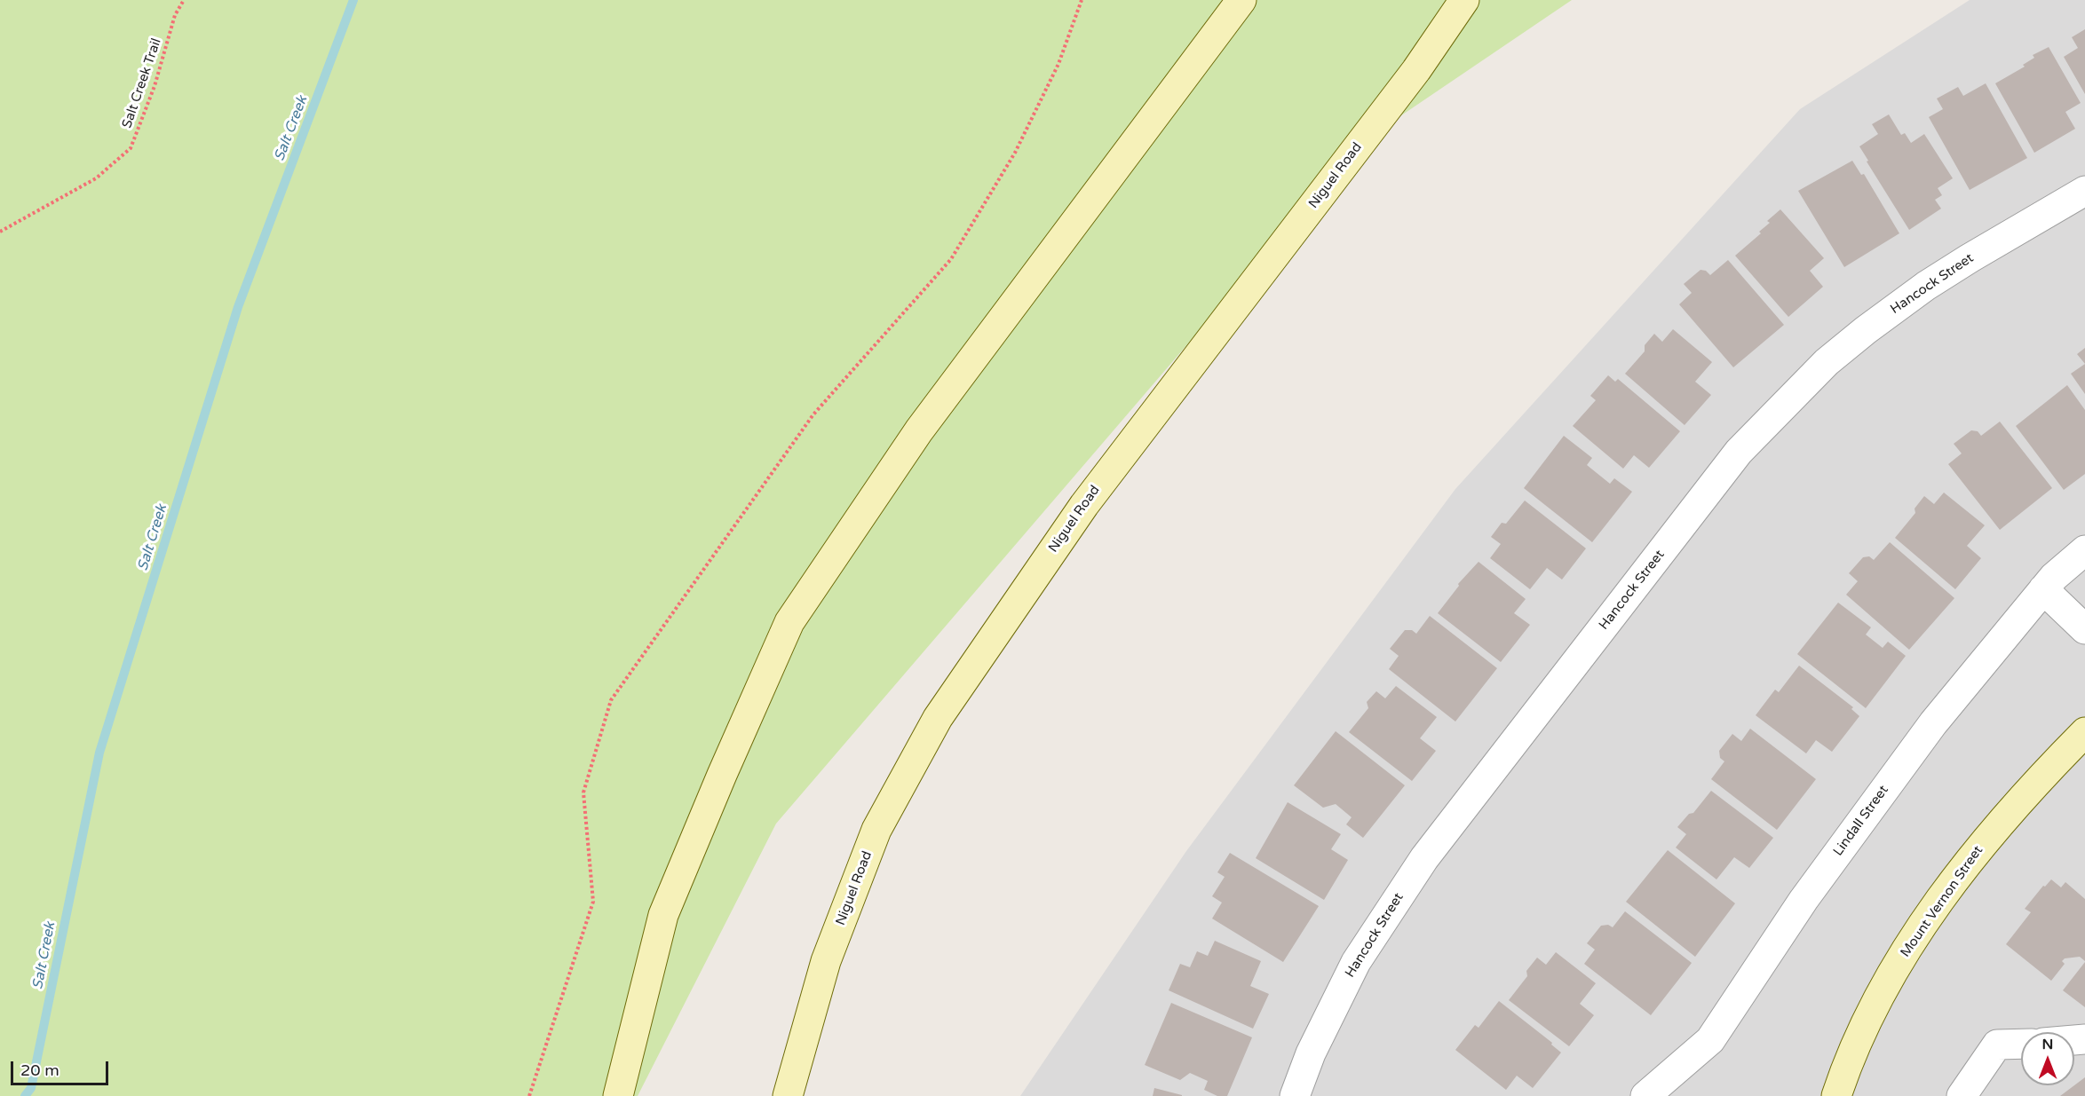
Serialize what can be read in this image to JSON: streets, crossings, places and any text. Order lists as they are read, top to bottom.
{
  "streets": {
    "main road": ["Niguel Road", "Mount Vernon Street"],
    "street": ["Hancock Street", "Lindall Street"],
    "path": ["Salt Creek Trail"]
  },
  "water": ["Salt Creek"],
  "scale_bar": "20 m",
  "north": "top"
}
